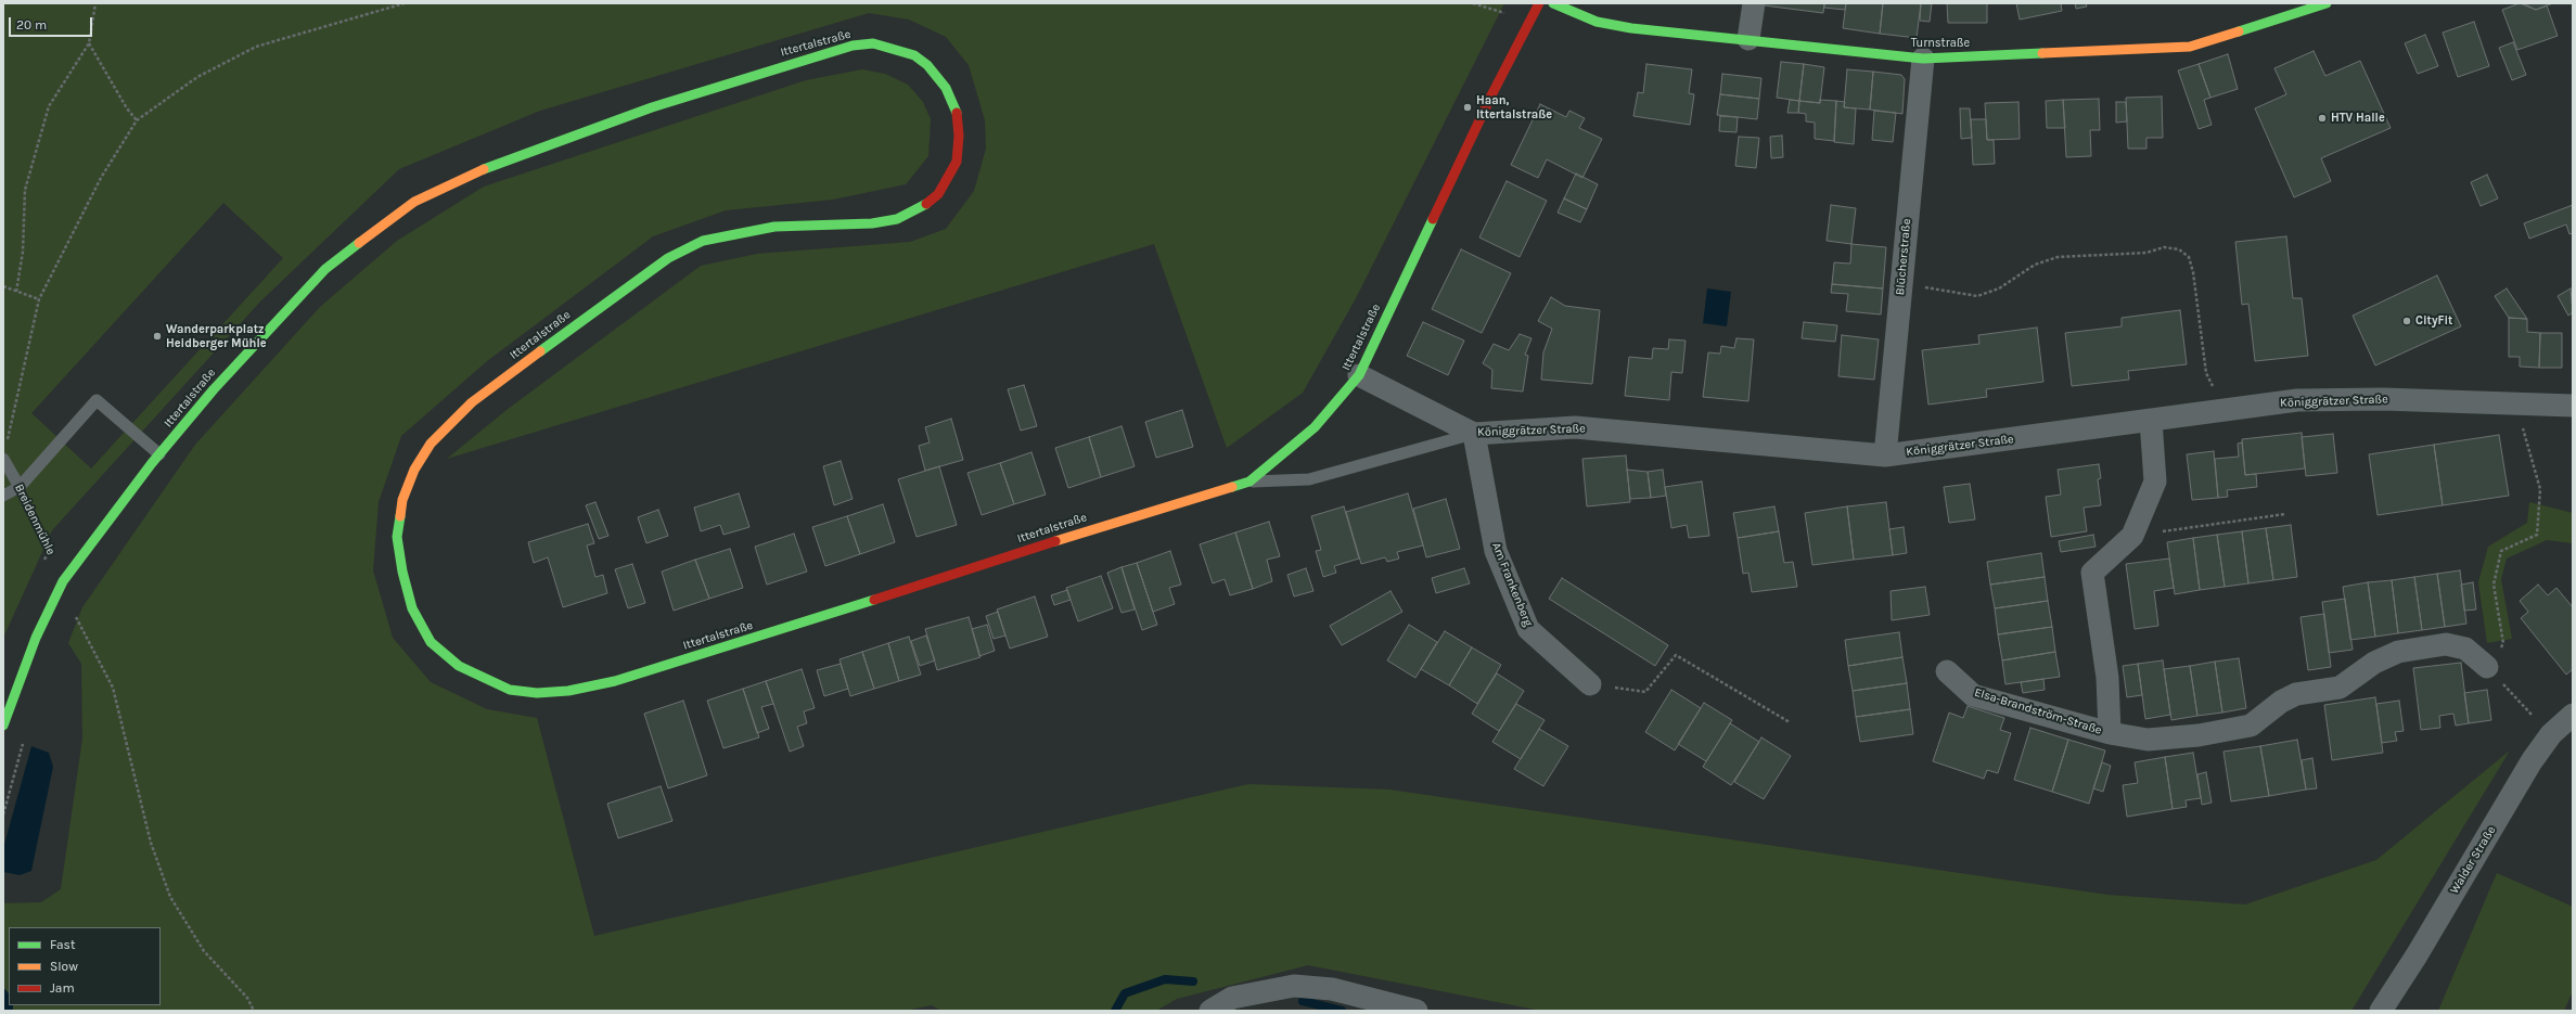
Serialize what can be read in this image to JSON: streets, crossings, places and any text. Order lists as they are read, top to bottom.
{
  "streets": {
    "main road": ["Ittertalstraße", "Turnstraße"],
    "street": [
      "Blücherstraße",
      "Königgrätzer Straße",
      "Am Frankenberg",
      "Elsa-Brandström-Straße",
      "Walder Straße"
    ],
    "lane": ["Breidenmühle"]
  },
  "crossings": [
    ["Ittertalstraße", "Königgrätzer Straße"],
    ["Ittertalstraße", "Breidenmühle"],
    ["Turnstraße", "Blücherstraße"],
    ["Blücherstraße", "Königgrätzer Straße"],
    ["Königgrätzer Straße", "Am Frankenberg"],
    ["Königgrätzer Straße", "Elsa-Brandström-Straße"]
  ],
  "places": [
    "Haan, Ittertalstraße",
    "HTV Halle",
    "CityFit",
    "Wanderparkplatz Heidberger Mühle"
  ],
  "legend": ["Fast", "Slow", "Jam"],
  "scale_bar": "20 m"
}
